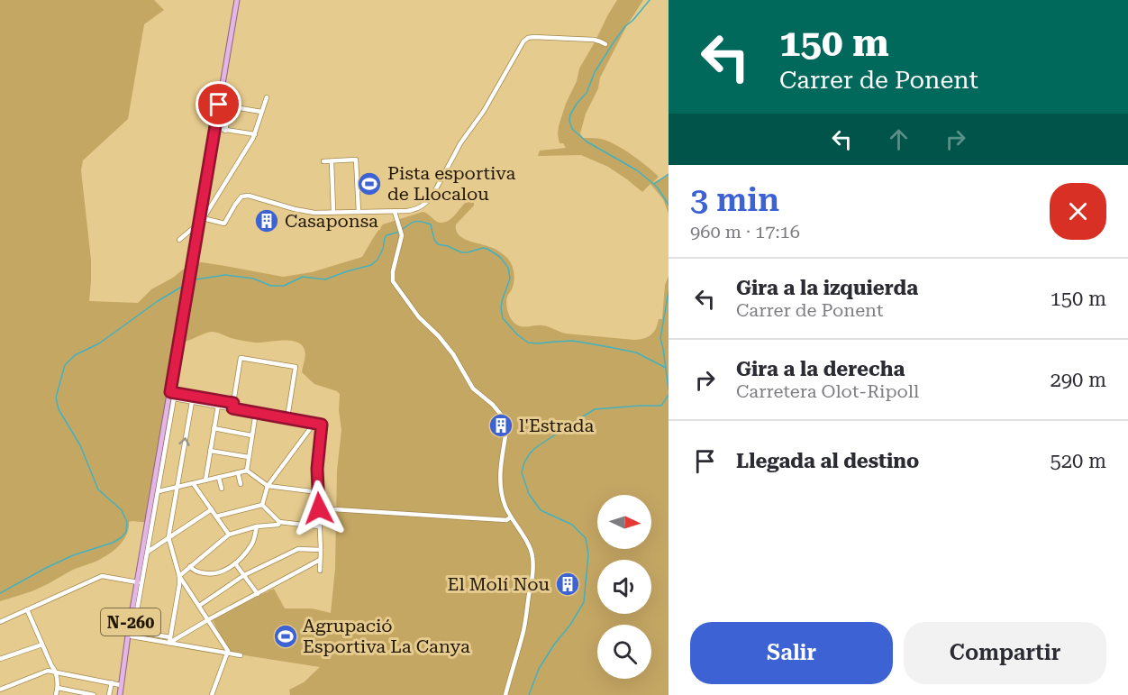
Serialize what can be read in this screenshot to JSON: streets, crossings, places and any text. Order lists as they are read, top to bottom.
{
  "streets": {
    "main road": ["N-260"]
  },
  "places": {
    "sports": ["Pista esportiva de Llocalou", "Agrupació Esportiva La Canya"],
    "building": ["Casaponsa", "l'Estrada", "El Molí Nou"]
  },
  "north": "right",
  "page": {
    "turn": ["150 m", "Carrer de Ponent"],
    "heading": ["3 min", "960 m · 17:16"],
    "list": [
      {
        "name": "Gira a la izquierda",
        "note": "Carrer de Ponent",
        "value": "150 m"
      },
      {
        "name": "Gira a la derecha",
        "note": "Carretera Olot-Ripoll",
        "value": "290 m"
      },
      {
        "name": "Llegada al destino",
        "value": "520 m"
      }
    ],
    "buttons": ["Salir", "Compartir"]
  }
}
